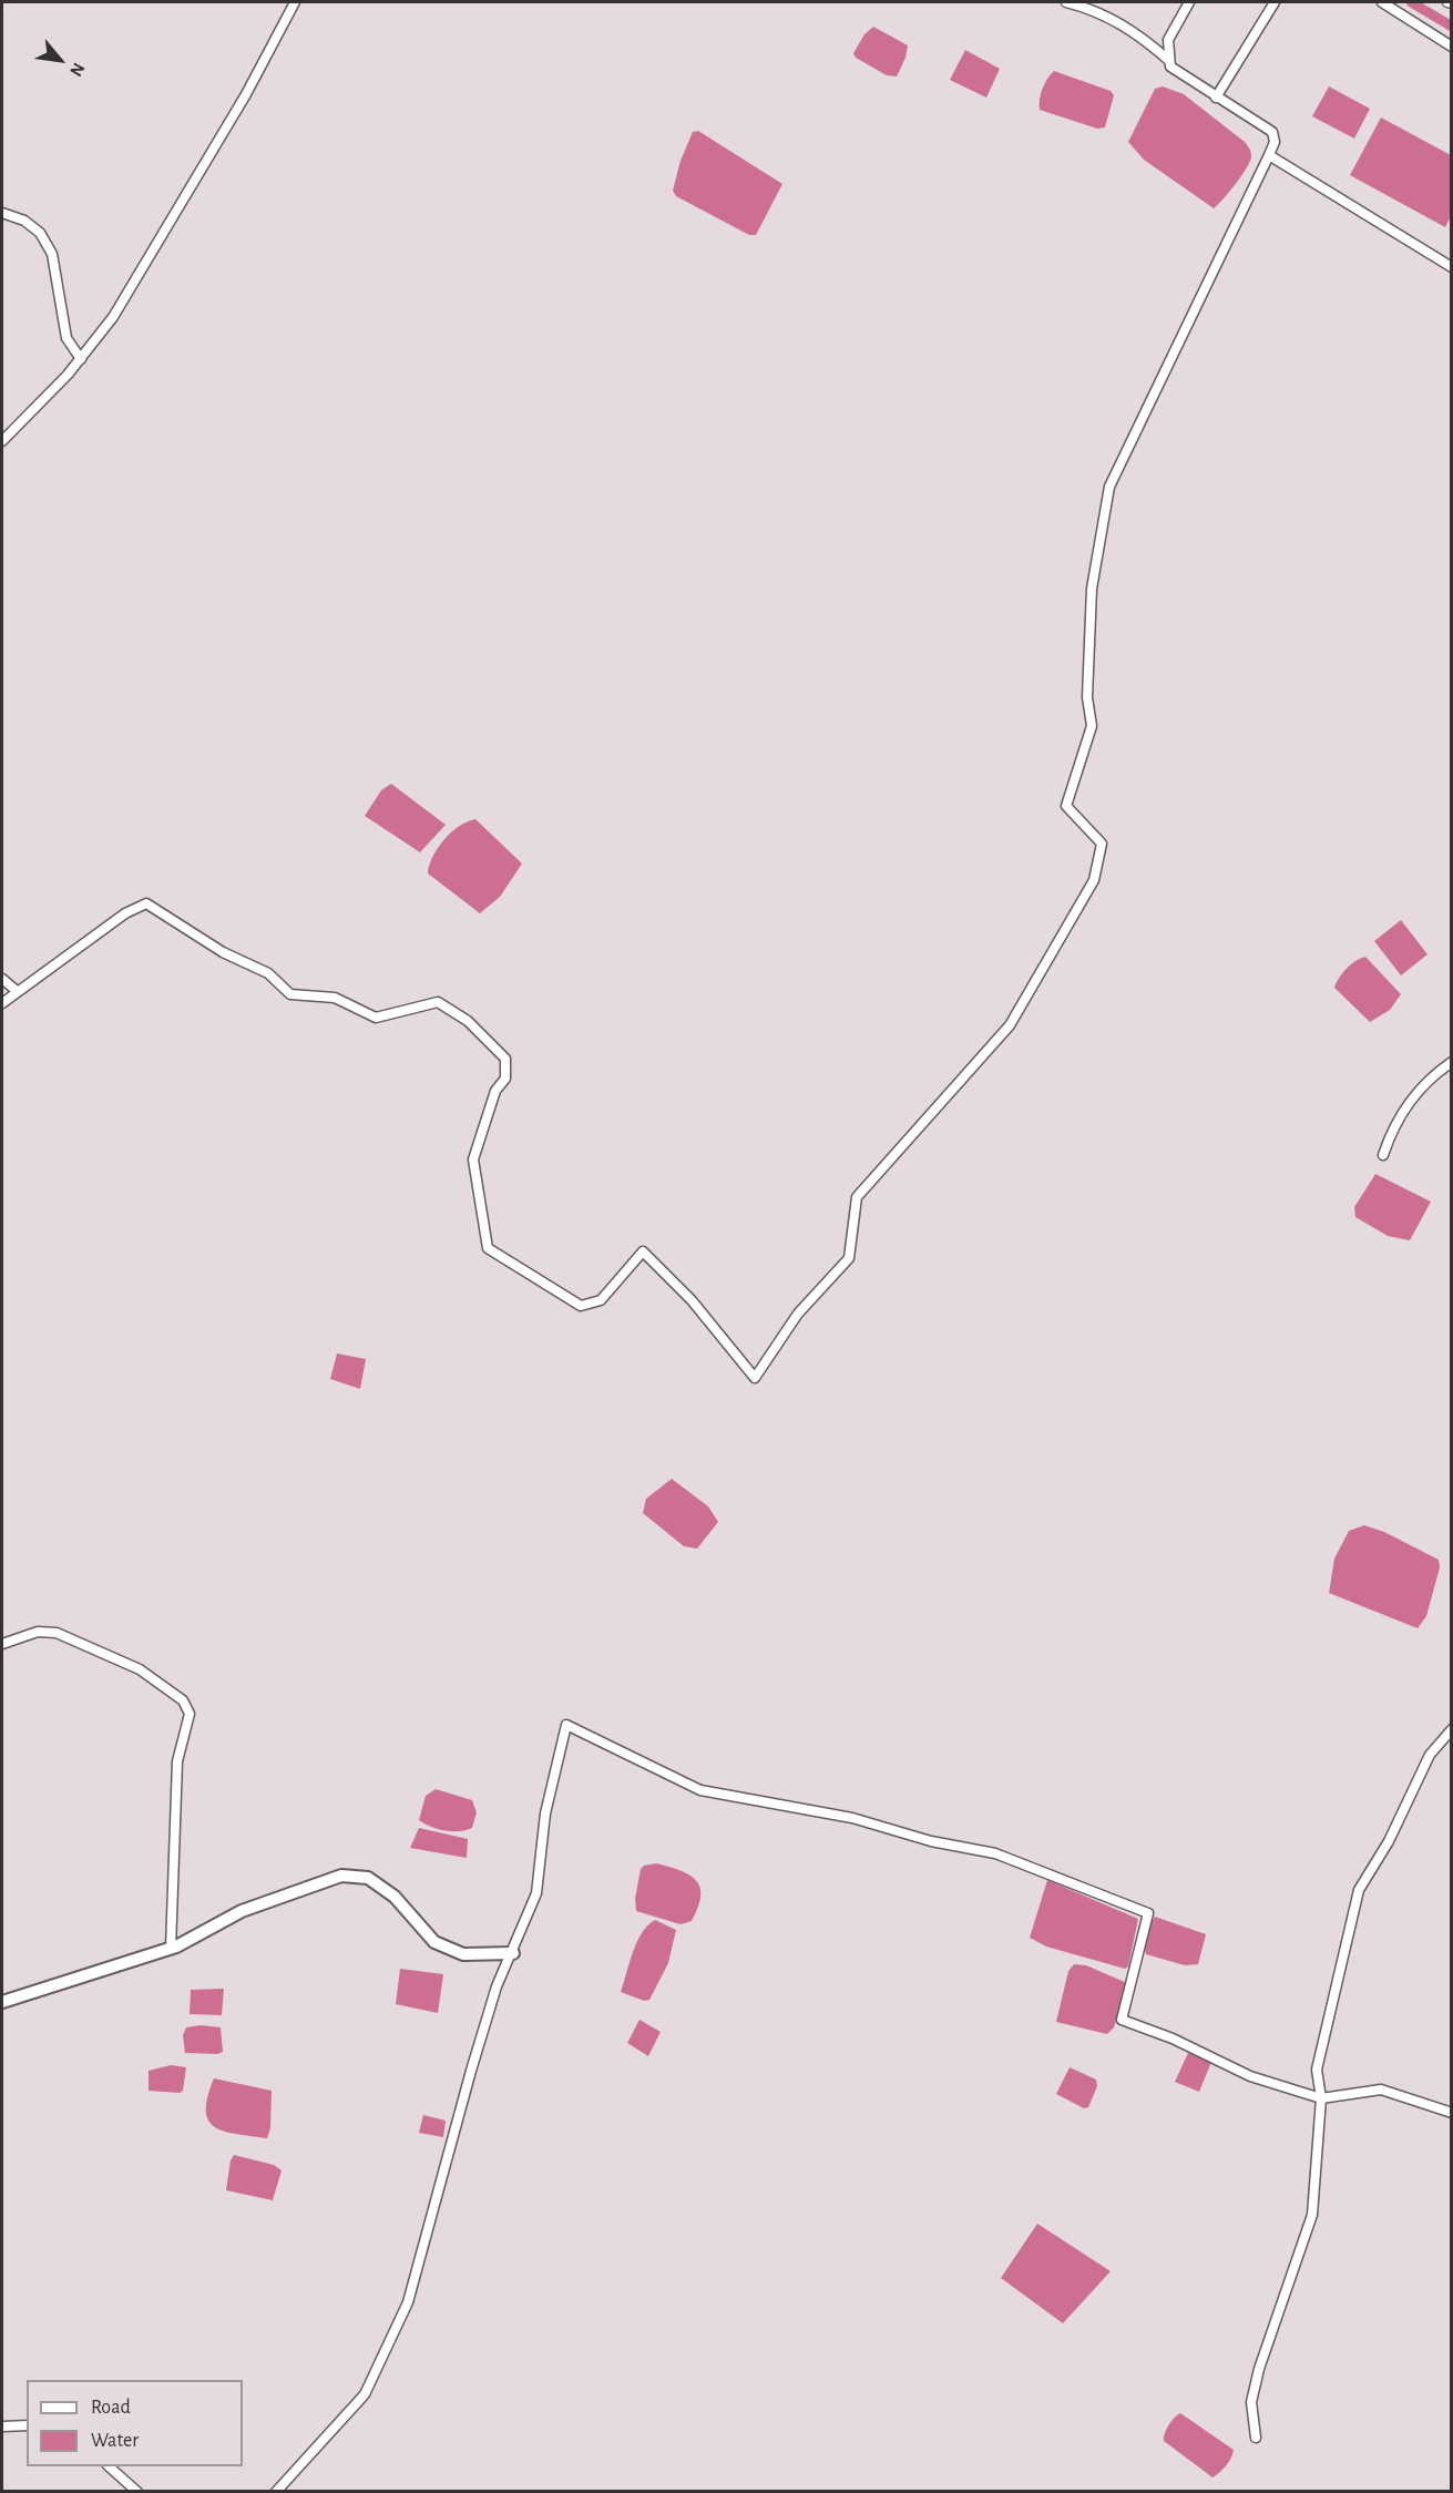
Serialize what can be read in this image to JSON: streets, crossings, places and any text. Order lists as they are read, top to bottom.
{
  "legend": ["Road", "Water"],
  "north": "bottom right"
}
